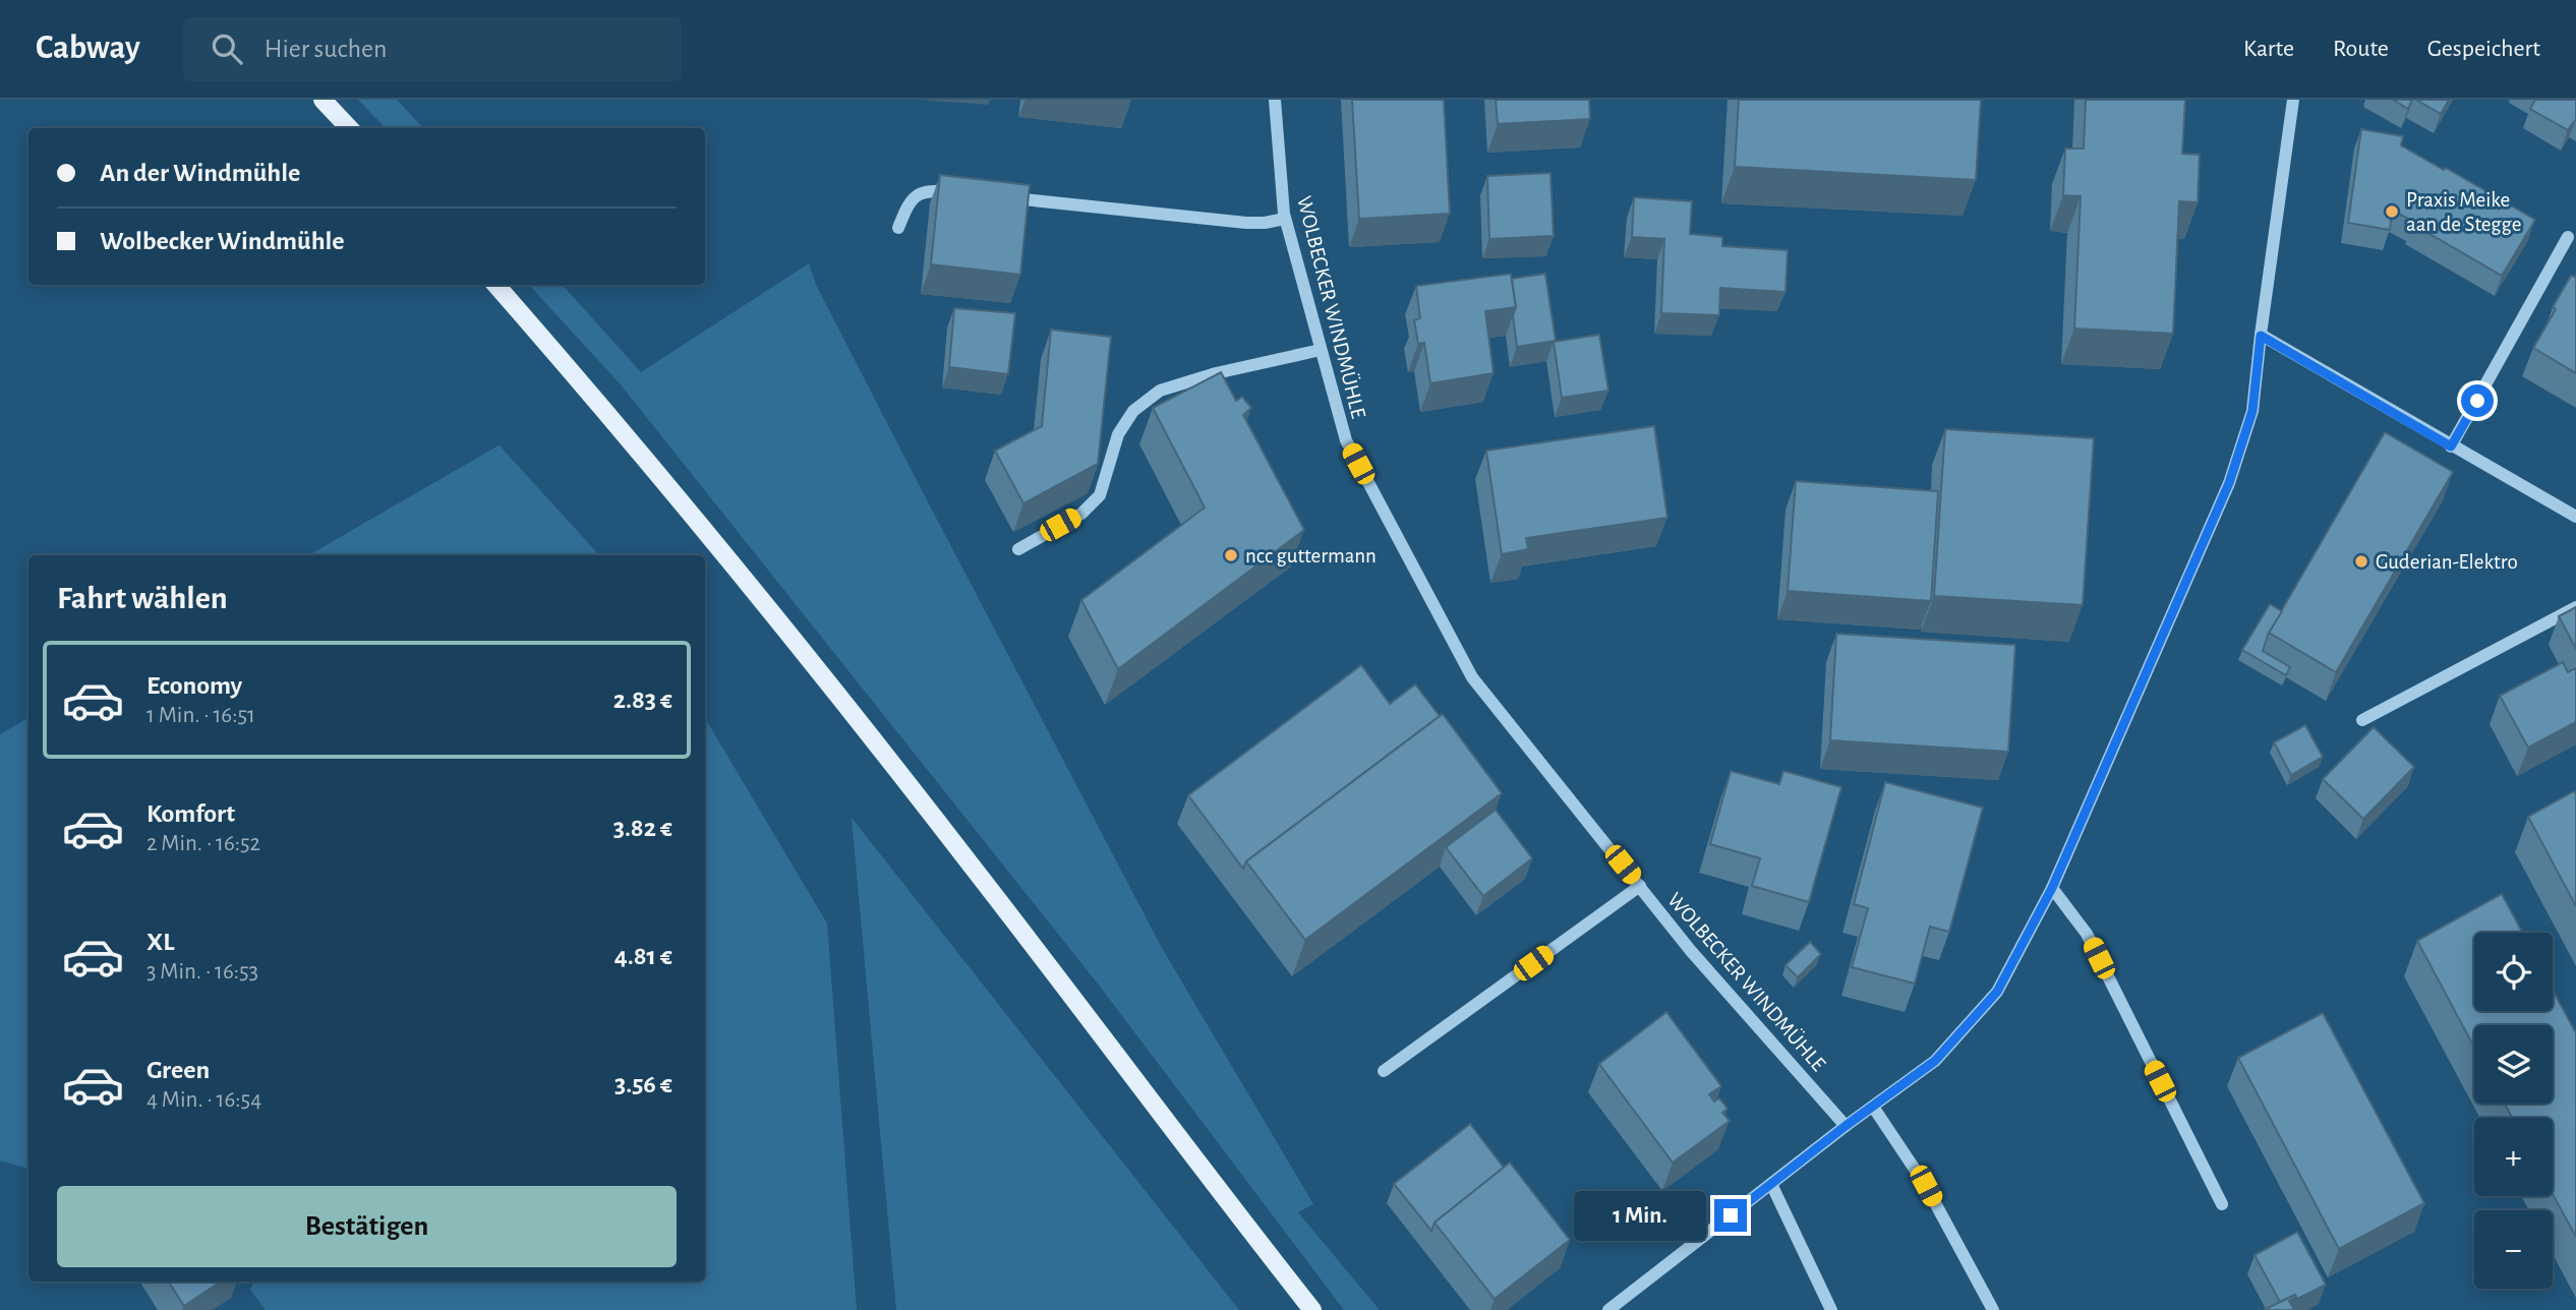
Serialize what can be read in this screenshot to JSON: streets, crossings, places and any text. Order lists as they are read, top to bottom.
{
  "streets": {
    "street": ["WOLBECKER WINDMÜHLE"]
  },
  "places": ["Praxis Meike aan de Stegge", "ncc guttermann", "Guderian-Elektro"],
  "page": {
    "header": "Cabway",
    "search": "Hier suchen",
    "nav": ["Karte", "Route", "Gespeichert"],
    "banner": ["An der Windmühle", "Wolbecker Windmühle"],
    "heading": "Fahrt wählen",
    "list": [
      {
        "name": "Economy",
        "note": "1 Min. · 16:51",
        "value": "2.83 €"
      },
      {
        "name": "Komfort",
        "note": "2 Min. · 16:52",
        "value": "3.82 €"
      },
      {
        "name": "XL",
        "note": "3 Min. · 16:53",
        "value": "4.81 €"
      },
      {
        "name": "Green",
        "note": "4 Min. · 16:54",
        "value": "3.56 €"
      }
    ],
    "map_buttons": ["+", "−"],
    "buttons": "Bestätigen",
    "bubble": "1 Min."
  }
}
